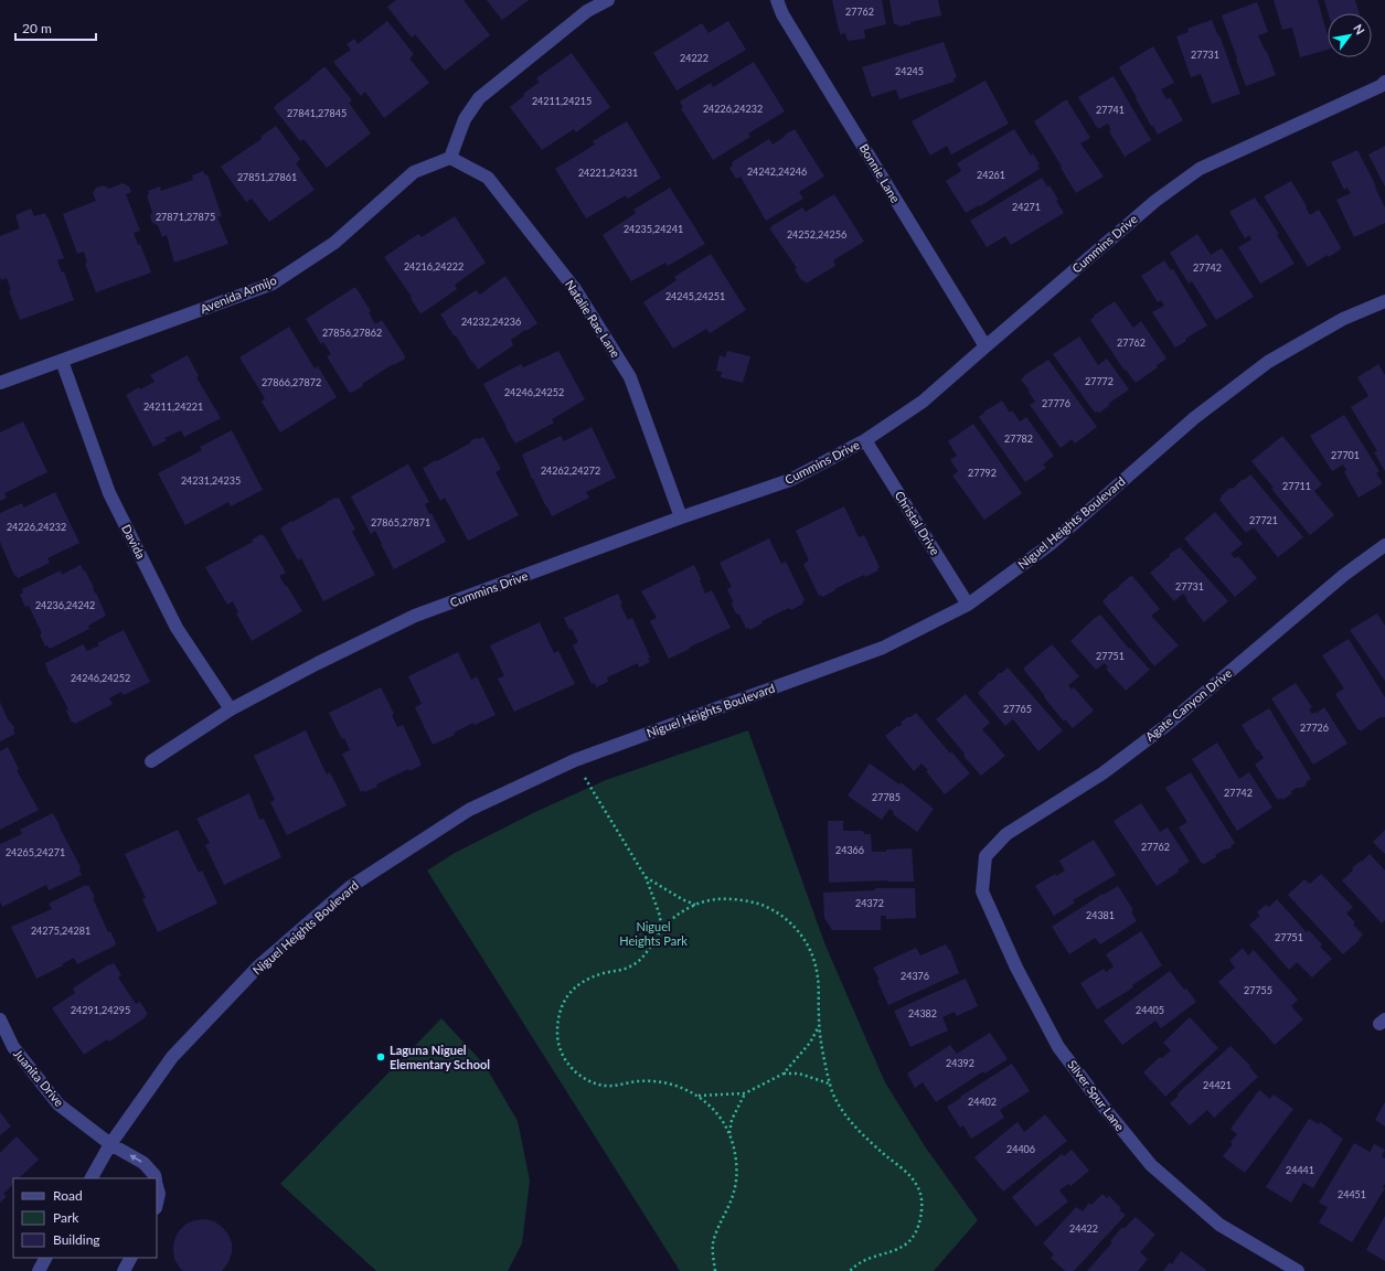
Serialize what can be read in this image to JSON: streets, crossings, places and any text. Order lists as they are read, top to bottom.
{
  "streets": {
    "street": [
      "Bonnie Lane",
      "Cummins Drive",
      "Avenida Armijo",
      "Natalie Rae Lane",
      "Christal Drive",
      "Niguel Heights Boulevard",
      "Davida",
      "Agate Canyon Drive",
      "Juanita Drive",
      "Silver Spur Lane"
    ]
  },
  "crossings": [
    ["Bonnie Lane", "Cummins Drive"],
    ["Cummins Drive", "Natalie Rae Lane"],
    ["Cummins Drive", "Christal Drive"],
    ["Cummins Drive", "Davida"],
    ["Avenida Armijo", "Natalie Rae Lane"],
    ["Avenida Armijo", "Davida"],
    ["Christal Drive", "Niguel Heights Boulevard"],
    ["Niguel Heights Boulevard", "Juanita Drive"],
    ["Agate Canyon Drive", "Silver Spur Lane"]
  ],
  "parks": ["Niguel Heights Park"],
  "places": ["Laguna Niguel Elementary School"],
  "house_numbers": [
    "27762",
    "27731",
    "24222",
    "24245",
    "24211,24215",
    "24226,24232",
    "27741",
    "27841,27845",
    "24242,24246",
    "24221,24231",
    "24261",
    "27851,27861",
    "24271",
    "27871,27875",
    "24235,24241",
    "24252,24256",
    "24216,24222",
    "27742",
    "24245,24251",
    "24232,24236",
    "27856,27862",
    "27762",
    "27772",
    "27866,27872",
    "24246,24252",
    "27776",
    "24211,24221",
    "27782",
    "27701",
    "24262,24272",
    "27792",
    "24231,24235",
    "27711",
    "27721",
    "27865,27871",
    "24226,24232",
    "27731",
    "24236,24242",
    "27751",
    "24246,24252",
    "27765",
    "27726",
    "27742",
    "27785",
    "27762",
    "24366",
    "24265,24271",
    "24372",
    "24381",
    "24275,24281",
    "27751",
    "24376",
    "27755",
    "24291,24295",
    "24405",
    "24382",
    "24392",
    "24421",
    "24402",
    "24406",
    "24441",
    "24451",
    "24422"
  ],
  "legend": ["Road", "Park", "Building"],
  "scale_bar": "20 m",
  "north": "top right"
}
